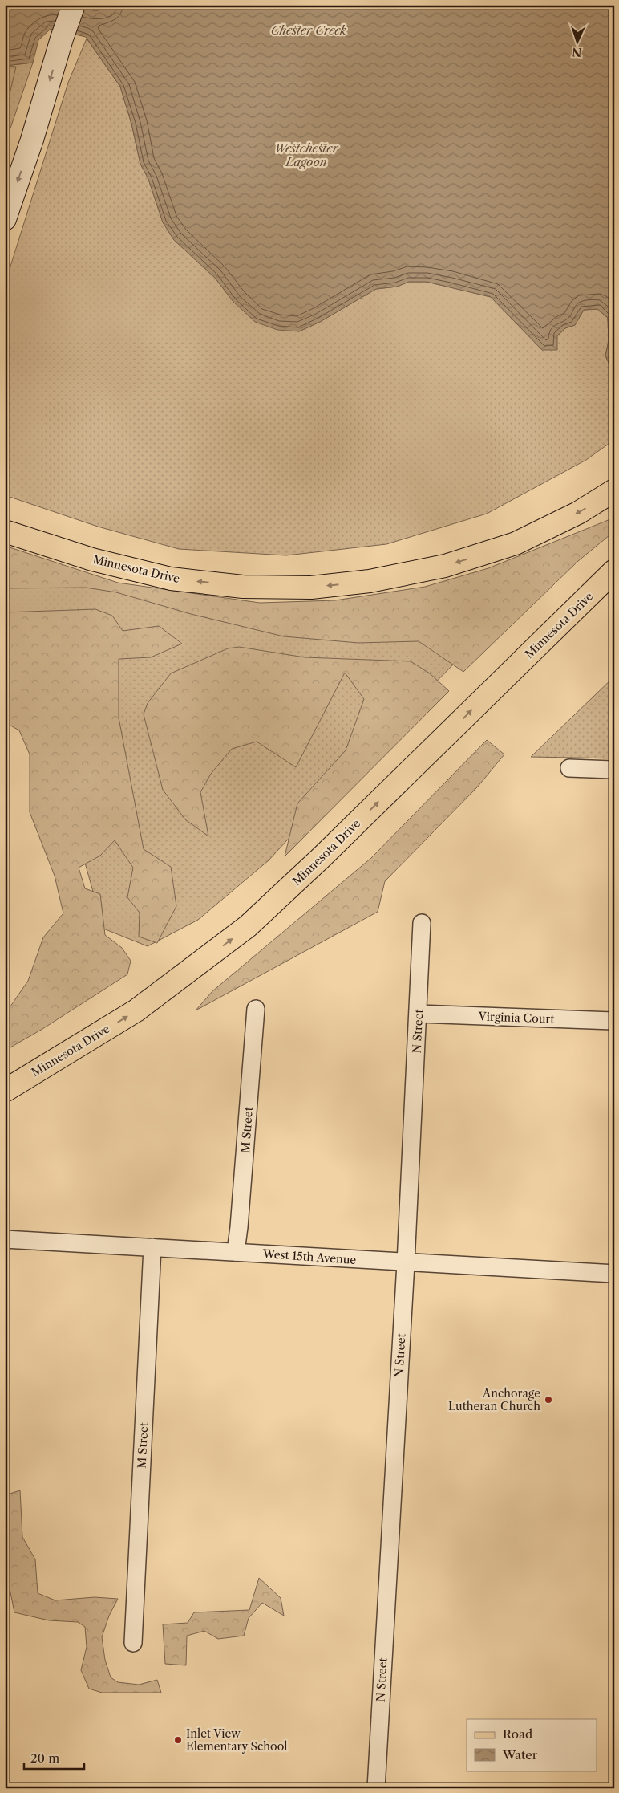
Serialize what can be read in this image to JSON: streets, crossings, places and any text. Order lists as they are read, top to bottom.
{
  "streets": {
    "main road": ["Minnesota Drive"],
    "street": [
      "Virginia Court",
      "N Street",
      "M Street",
      "West 15th Avenue"
    ]
  },
  "crossings": [
    ["Virginia Court", "N Street"],
    ["N Street", "West 15th Avenue"],
    ["M Street", "West 15th Avenue"]
  ],
  "water": ["Chester Creek", "Westchester Lagoon"],
  "places": ["Anchorage Lutheran Church", "Inlet View Elementary School"],
  "legend": ["Road", "Water"],
  "scale_bar": "20 m",
  "north": "bottom"
}
